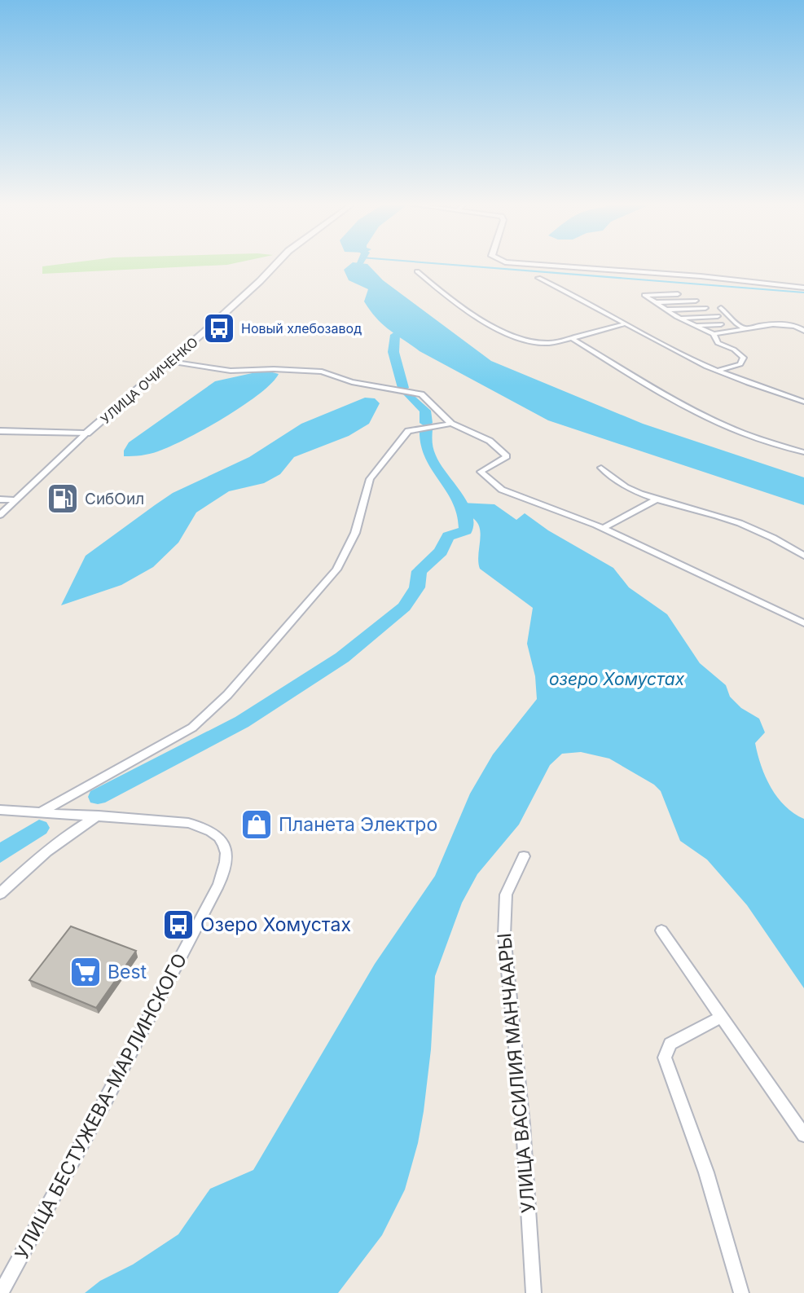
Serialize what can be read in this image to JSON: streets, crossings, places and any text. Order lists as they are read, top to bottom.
{
  "streets": {
    "street": ["УЛИЦА ОЧИЧЕНКО", "УЛИЦА ВАСИЛИЯ МАНЧААРЫ", "УЛИЦА БЕСТУЖЕВА-МАРЛИНСКОГО"]
  },
  "water": ["озеро Хомустах"],
  "places": {
    "bus stop": ["Новый хлебозавод", "Озеро Хомустах"],
    "fuel station": ["СибОил"],
    "shop": ["Планета Электро"],
    "supermarket": ["Best"]
  }
}
